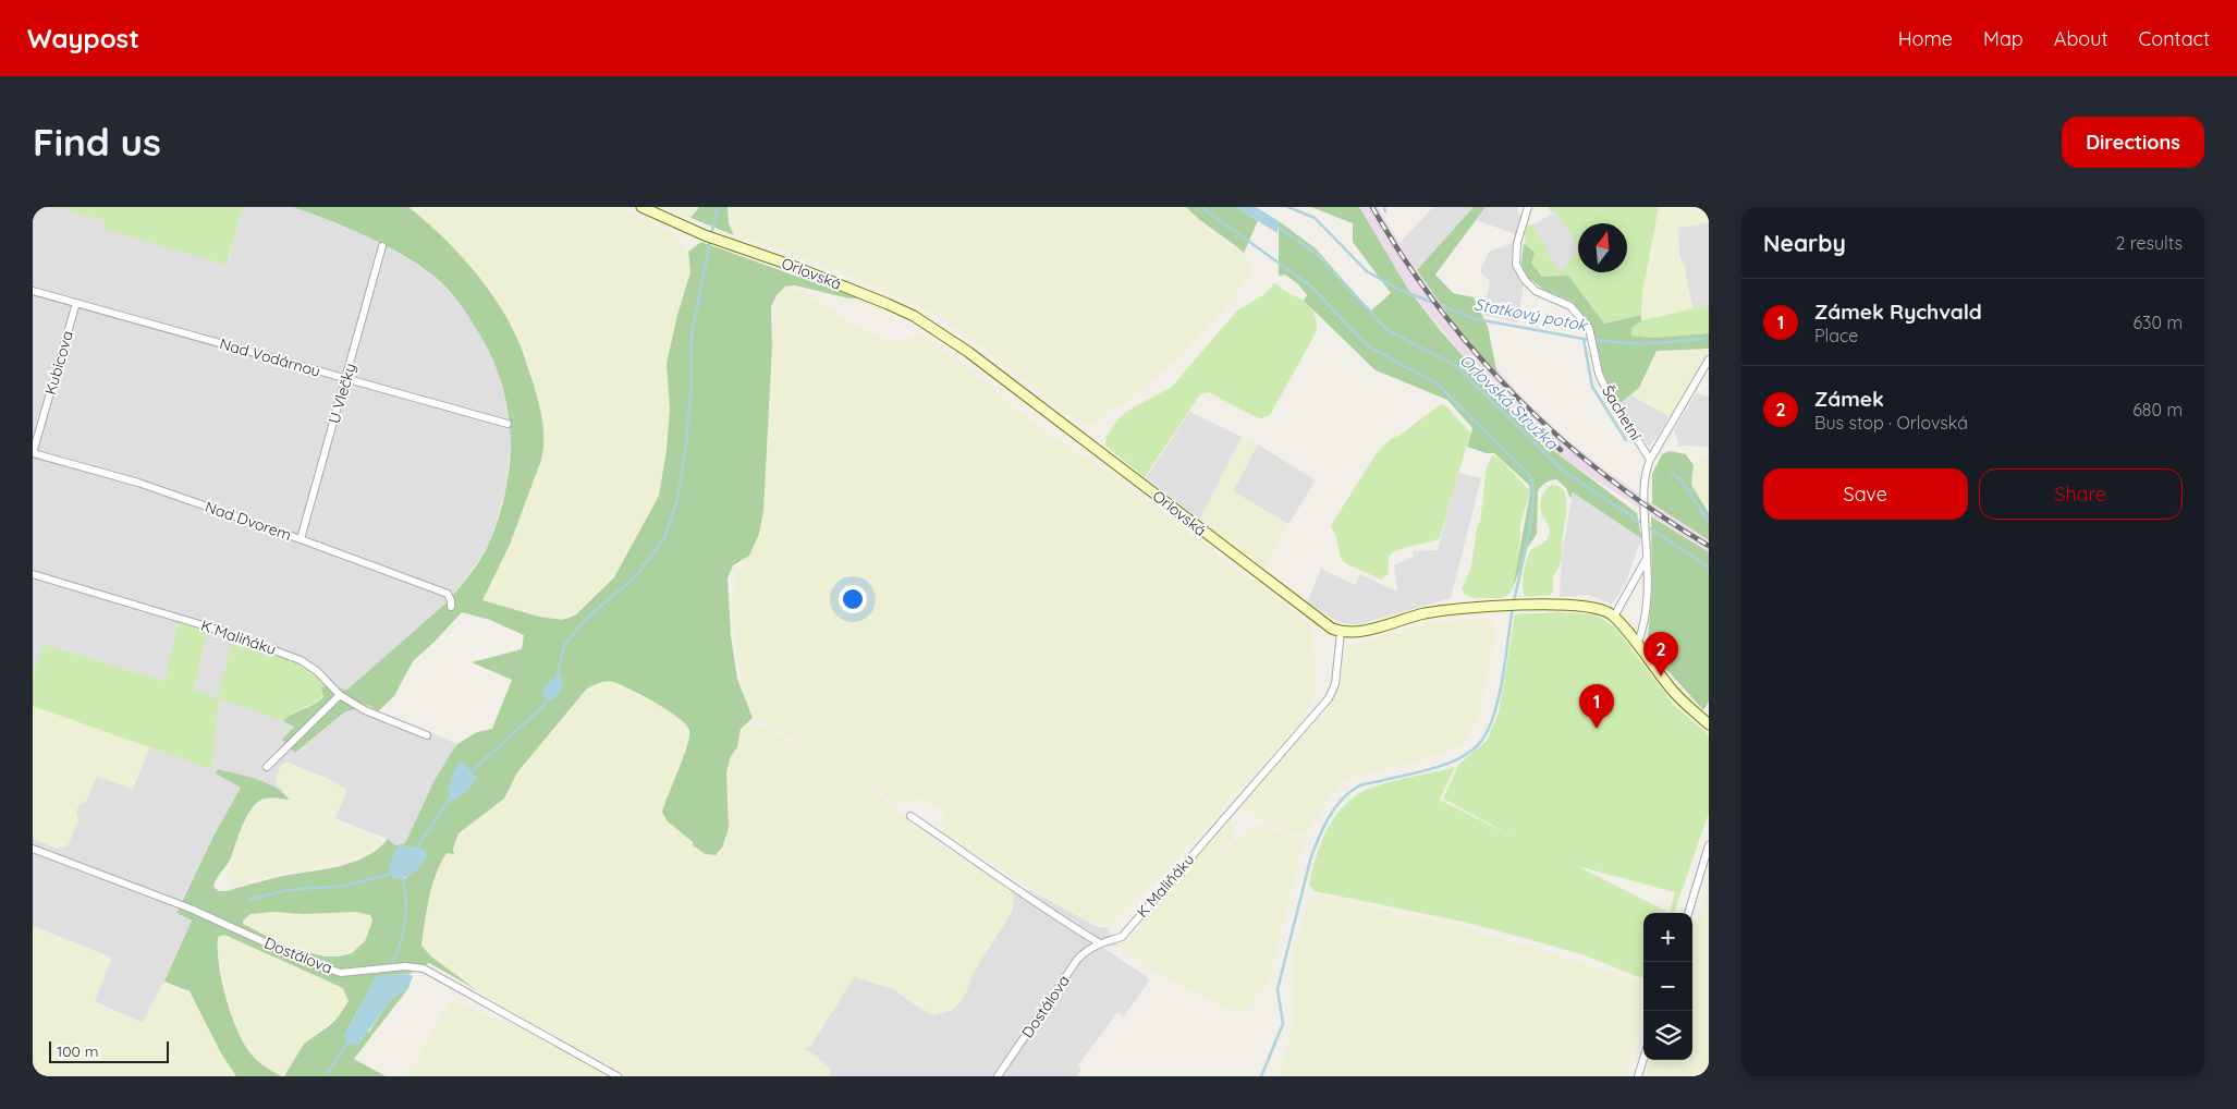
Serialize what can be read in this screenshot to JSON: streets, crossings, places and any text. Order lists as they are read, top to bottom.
{
  "streets": {
    "main road": ["Orlovská"],
    "street": [
      "Nad Vodárnou",
      "Kubicova",
      "U Vlečky",
      "Šachetní",
      "Nad Dvorem",
      "K Maliňáku",
      "Dostálova"
    ]
  },
  "crossings": [
    ["Orlovská", "K Maliňáku"],
    ["Nad Vodárnou", "Kubicova"],
    ["Nad Vodárnou", "U Vlečky"],
    ["Kubicova", "Nad Dvorem"],
    ["U Vlečky", "Nad Dvorem"],
    ["K Maliňáku", "Dostálova"]
  ],
  "water": ["Statkový potok", "Orlovská Stružka"],
  "scale_bar": "100 m",
  "north": "top",
  "page": {
    "header": "Waypost",
    "nav": [
      "Home",
      "Map",
      "About",
      "Contact"
    ],
    "buttons": [
      "Directions",
      ["Save", "Share"]
    ],
    "title": "Find us",
    "heading": ["Nearby", "2 results"],
    "list": [
      {
        "mark": "1",
        "name": "Zámek Rychvald",
        "note": "Place",
        "value": "630 m"
      },
      {
        "mark": "2",
        "name": "Zámek",
        "note": "Bus stop · Orlovská",
        "value": "680 m"
      }
    ],
    "pins": ["2", "1"],
    "map_buttons": ["+", "−"],
    "scale": "100 m"
  }
}
